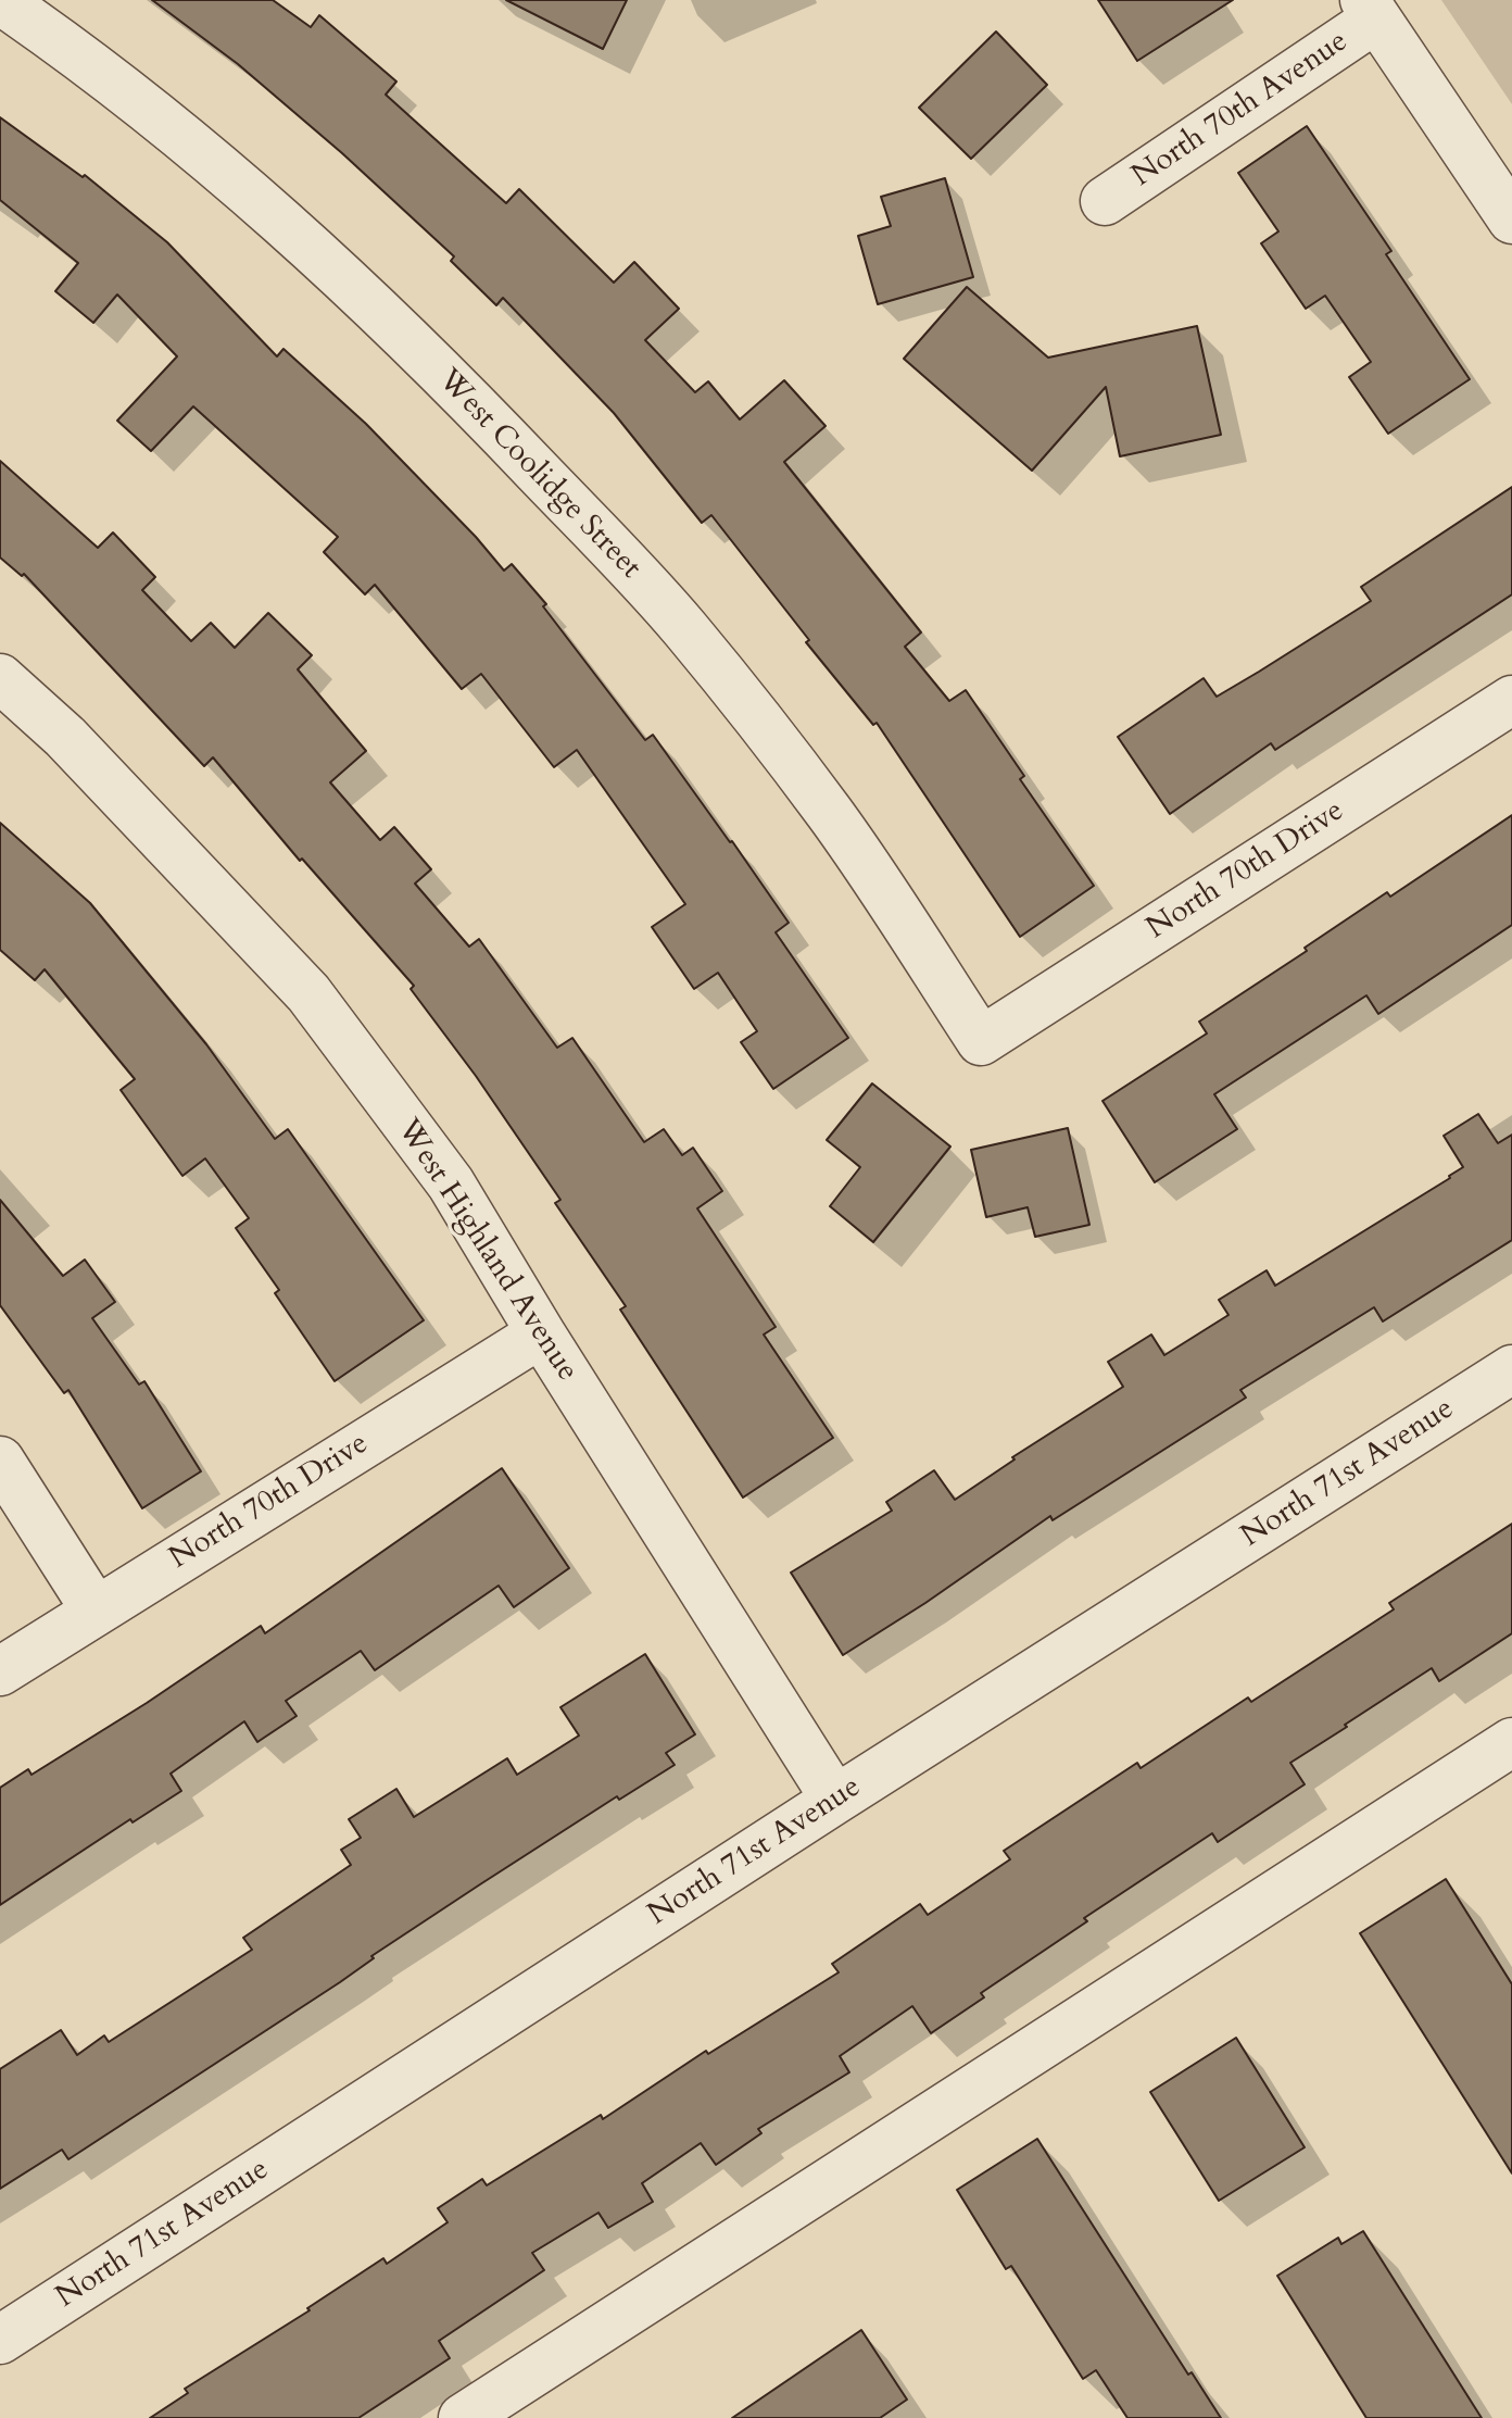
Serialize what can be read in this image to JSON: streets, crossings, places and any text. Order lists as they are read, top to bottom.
{
  "streets": {
    "street": [
      "North 70th Avenue",
      "West Coolidge Street",
      "North 70th Drive",
      "West Highland Avenue",
      "North 71st Avenue"
    ]
  },
  "crossings": [
    ["West Coolidge Street", "North 70th Drive"],
    ["North 70th Drive", "West Highland Avenue"],
    ["West Highland Avenue", "North 71st Avenue"]
  ]
}
